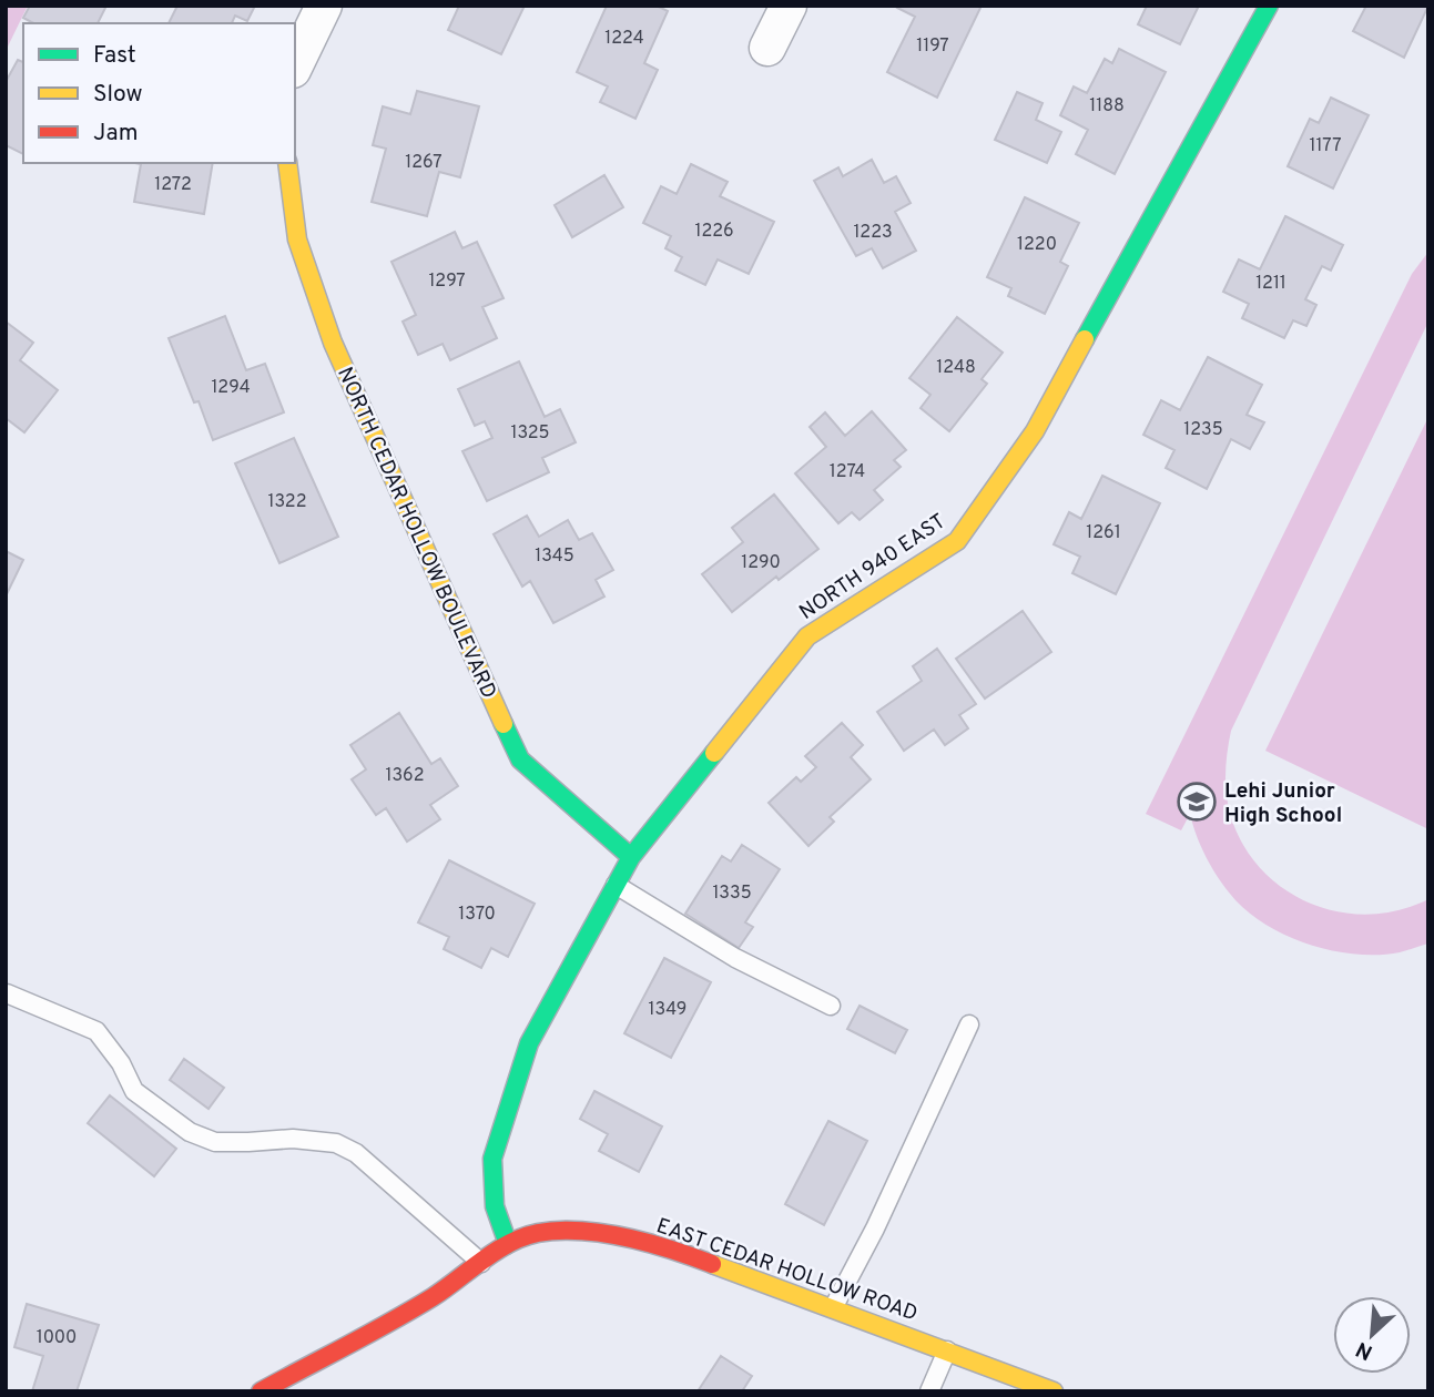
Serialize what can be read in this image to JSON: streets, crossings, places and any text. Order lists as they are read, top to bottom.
{
  "streets": {
    "street": ["NORTH CEDAR HOLLOW BOULEVARD", "NORTH 940 EAST", "EAST CEDAR HOLLOW ROAD"]
  },
  "crossings": [
    ["NORTH CEDAR HOLLOW BOULEVARD", "NORTH 940 EAST"],
    ["NORTH 940 EAST", "EAST CEDAR HOLLOW ROAD"]
  ],
  "places": {
    "school or university": ["Lehi Junior High School"]
  },
  "house_numbers": [
    "1224",
    "1197",
    "1188",
    "1177",
    "1267",
    "1272",
    "1226",
    "1223",
    "1220",
    "1297",
    "1211",
    "1248",
    "1294",
    "1235",
    "1325",
    "1274",
    "1322",
    "1261",
    "1345",
    "1290",
    "1362",
    "1335",
    "1370",
    "1349",
    "1000"
  ],
  "legend": ["Fast", "Slow", "Jam"],
  "north": "bottom left"
}
